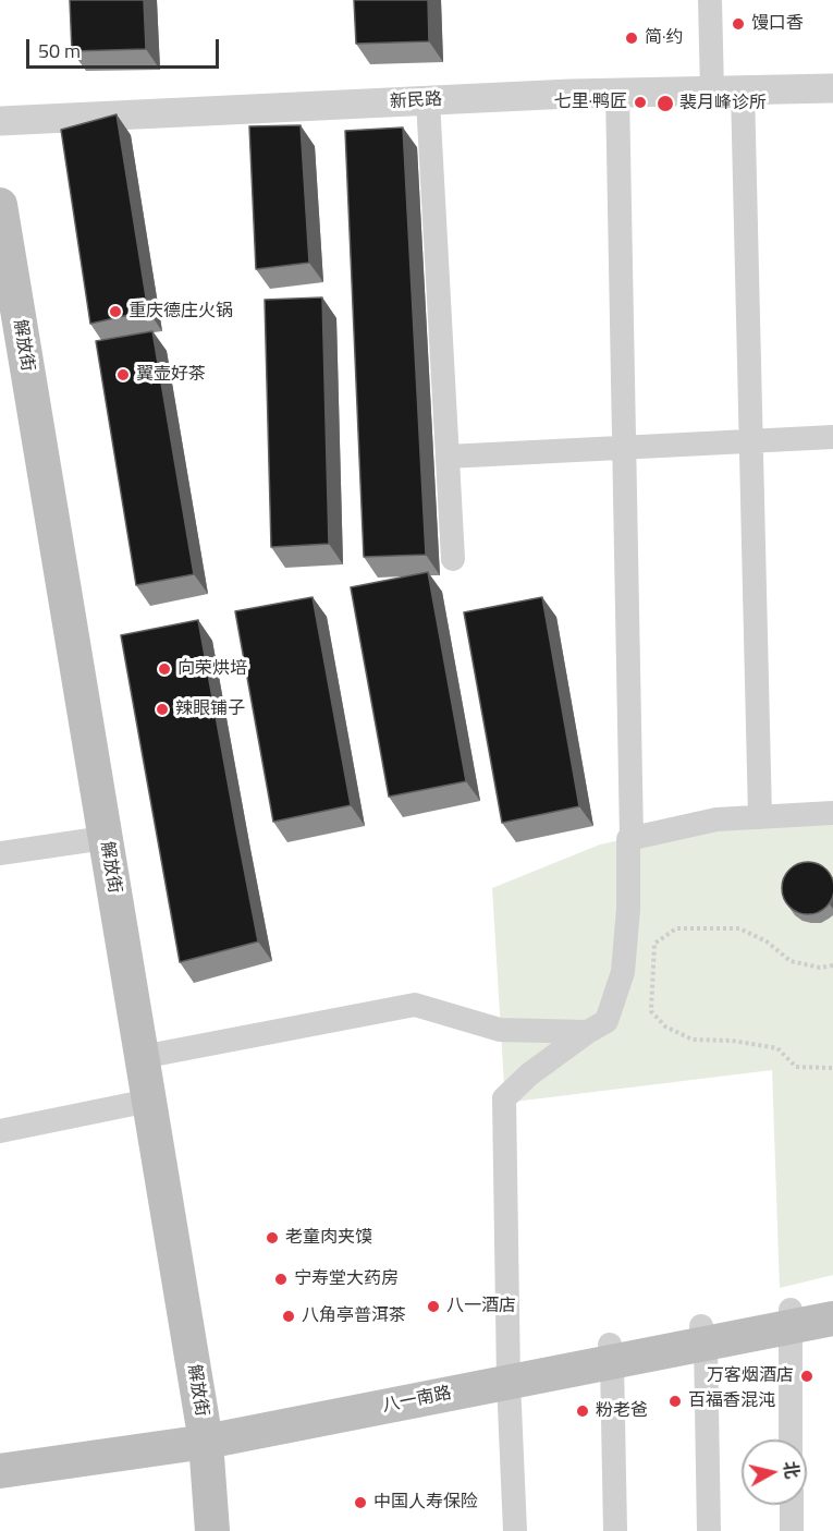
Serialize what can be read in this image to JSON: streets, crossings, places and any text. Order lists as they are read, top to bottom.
{
  "streets": {
    "main road": ["解放街", "八一南路"],
    "street": ["新民路"]
  },
  "crossings": [
    ["解放街", "八一南路"]
  ],
  "places": [
    "馒口香",
    "简·约",
    "七里·鸭匠",
    "裴月峰诊所",
    "重庆德庄火锅",
    "翼壶好茶",
    "向荣烘培",
    "辣眼铺子",
    "老童肉夹馍",
    "宁寿堂大药房",
    "八一酒店",
    "八角亭普洱茶",
    "万客烟酒店",
    "百福香混沌",
    "粉老爸",
    "中国人寿保险"
  ],
  "scale_bar": "50 m",
  "north": "right"
}
